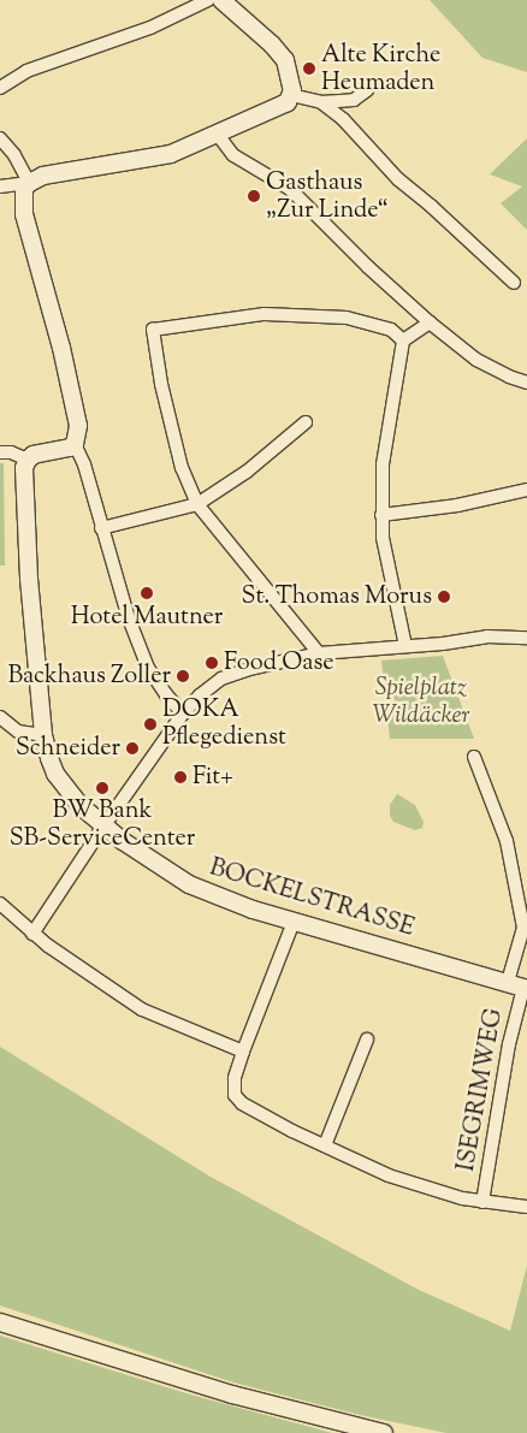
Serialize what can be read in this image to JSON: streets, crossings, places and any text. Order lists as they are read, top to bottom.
{
  "streets": {
    "street": ["BOCKELSTRASSE", "ISEGRIMWEG"]
  },
  "crossings": [
    ["BOCKELSTRASSE", "ISEGRIMWEG"]
  ],
  "parks": ["Spielplatz Wildäcker"],
  "places": [
    "Alte Kirche Heumaden",
    "Gasthaus „Zur Linde“",
    "Hotel Mautner",
    "St. Thomas Morus",
    "Food Oase",
    "Backhaus Zoller",
    "DOKA Pflegedienst",
    "Schneider",
    "Fit+",
    "BW Bank SB-ServiceCenter"
  ]
}
